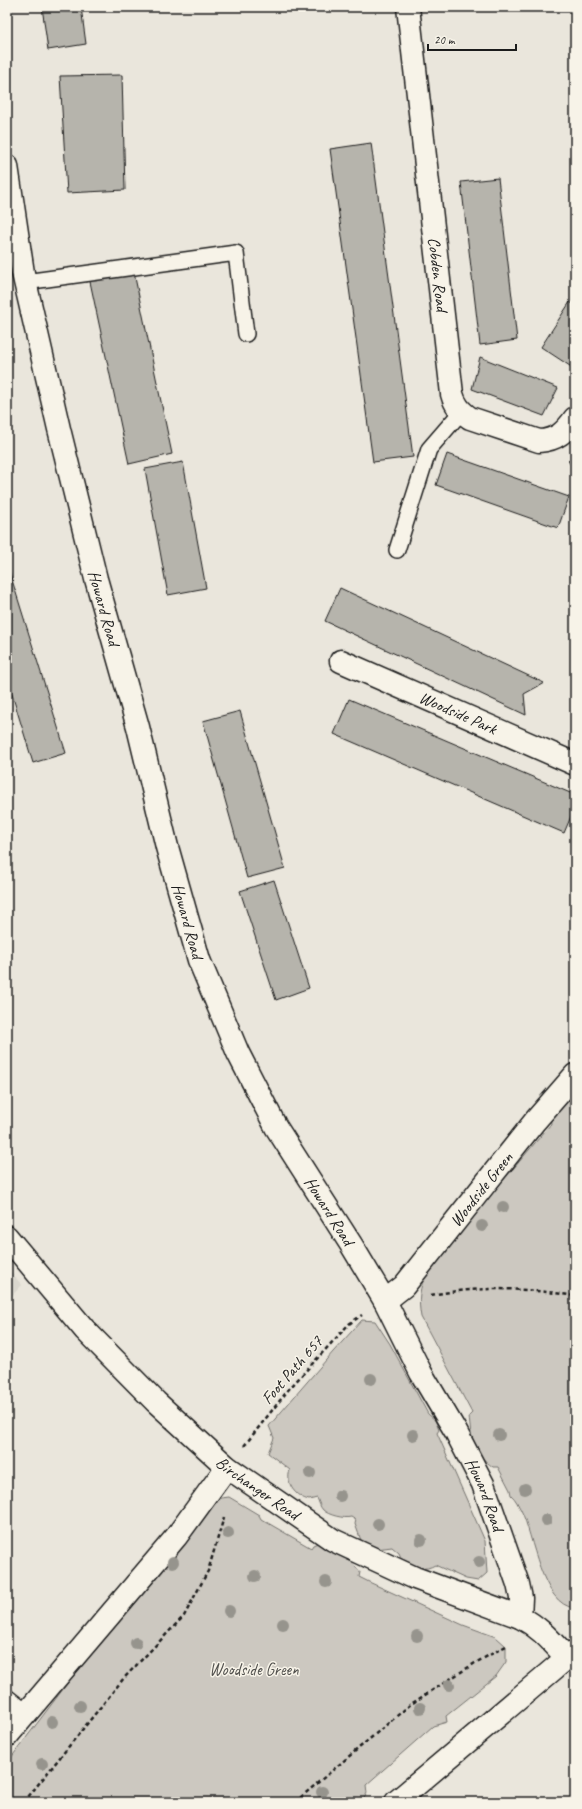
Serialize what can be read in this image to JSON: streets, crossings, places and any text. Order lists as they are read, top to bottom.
{
  "streets": {
    "street": [
      "Cobden Road",
      "Howard Road",
      "Woodside Park",
      "Woodside Green",
      "Birchanger Road"
    ],
    "path": ["Foot Path 657"]
  },
  "crossings": [
    ["Howard Road", "Woodside Green"],
    ["Howard Road", "Foot Path 657"],
    ["Howard Road", "Birchanger Road"],
    ["Woodside Green", "Foot Path 657"],
    ["Foot Path 657", "Birchanger Road"]
  ],
  "parks": ["Woodside Green"],
  "scale_bar": "20 m"
}
